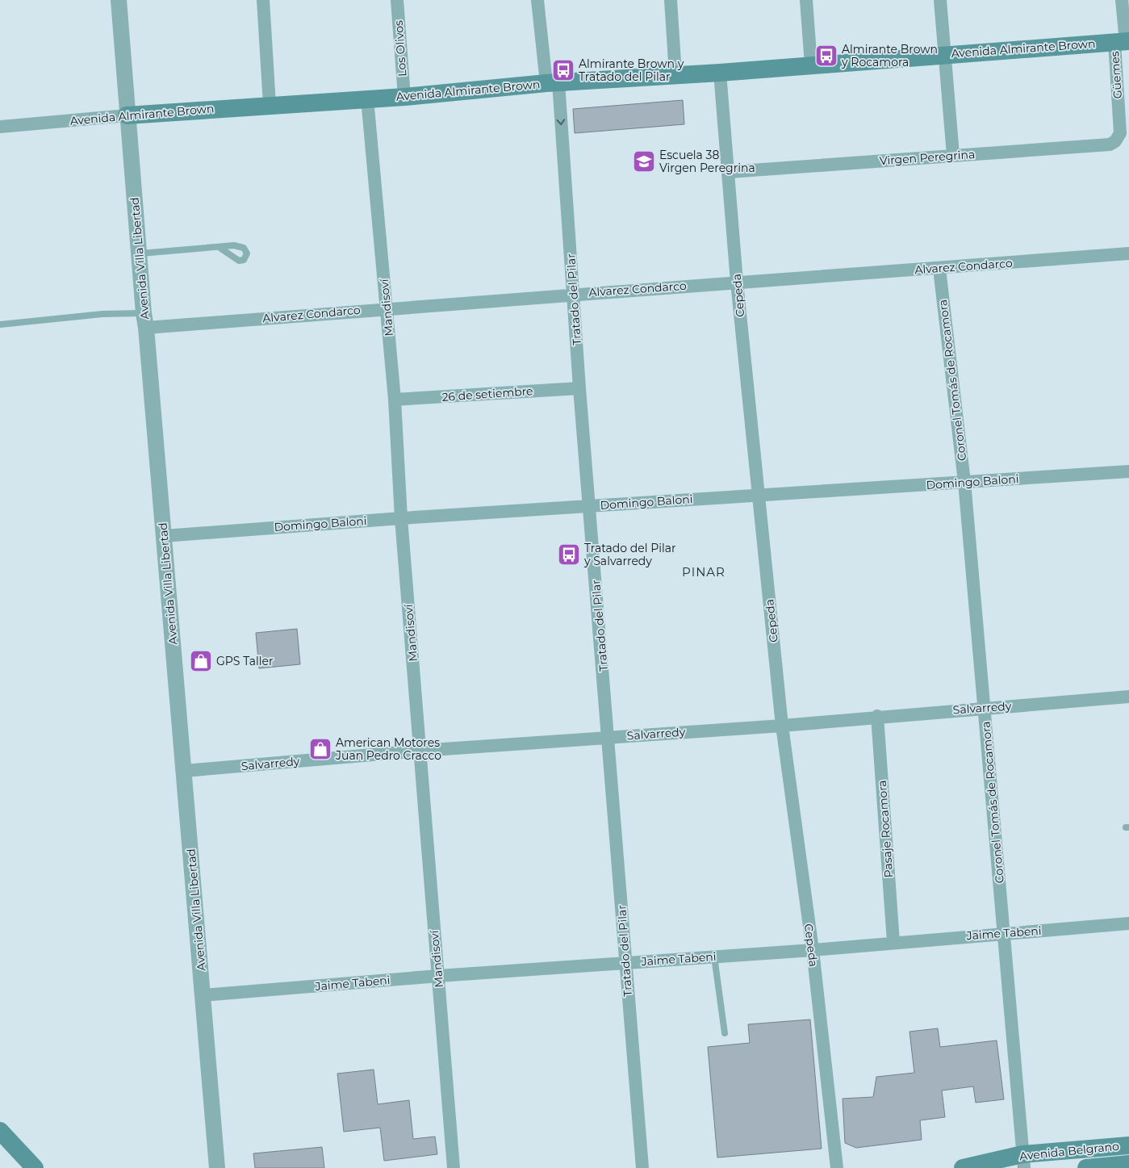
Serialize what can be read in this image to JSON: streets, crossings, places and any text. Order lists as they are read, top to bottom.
{
  "streets": {
    "main road": ["Avenida Almirante Brown", "Avenida Belgrano"],
    "street": [
      "Los Olivos",
      "Güemes",
      "Virgen Peregrina",
      "Avenida Villa Libertad",
      "Alvarez Condarco",
      "Cepeda",
      "Tratado del Pilar",
      "Mandisoví",
      "Coronel Tomás de Rocamora",
      "26 de setiembre",
      "Domingo Baloni",
      "Salvarredy",
      "Pasaje Rocamora",
      "Jaime Tabeni"
    ]
  },
  "crossings": [
    ["Los Olivos", "Avenida Almirante Brown"],
    ["Avenida Almirante Brown", "Güemes"],
    ["Avenida Almirante Brown", "Avenida Villa Libertad"],
    ["Avenida Almirante Brown", "Cepeda"],
    ["Avenida Almirante Brown", "Tratado del Pilar"],
    ["Avenida Almirante Brown", "Mandisoví"],
    ["Güemes", "Virgen Peregrina"],
    ["Virgen Peregrina", "Cepeda"],
    ["Avenida Villa Libertad", "Alvarez Condarco"],
    ["Avenida Villa Libertad", "Domingo Baloni"],
    ["Avenida Villa Libertad", "Salvarredy"],
    ["Avenida Villa Libertad", "Jaime Tabeni"],
    ["Alvarez Condarco", "Cepeda"],
    ["Alvarez Condarco", "Tratado del Pilar"],
    ["Alvarez Condarco", "Mandisoví"],
    ["Alvarez Condarco", "Coronel Tomás de Rocamora"],
    ["Cepeda", "Domingo Baloni"],
    ["Cepeda", "Salvarredy"],
    ["Cepeda", "Jaime Tabeni"],
    ["Tratado del Pilar", "26 de setiembre"],
    ["Tratado del Pilar", "Domingo Baloni"],
    ["Tratado del Pilar", "Salvarredy"],
    ["Tratado del Pilar", "Jaime Tabeni"],
    ["Mandisoví", "26 de setiembre"],
    ["Mandisoví", "Domingo Baloni"],
    ["Mandisoví", "Salvarredy"],
    ["Mandisoví", "Jaime Tabeni"],
    ["Coronel Tomás de Rocamora", "Domingo Baloni"],
    ["Coronel Tomás de Rocamora", "Salvarredy"],
    ["Coronel Tomás de Rocamora", "Jaime Tabeni"],
    ["Coronel Tomás de Rocamora", "Avenida Belgrano"],
    ["Salvarredy", "Pasaje Rocamora"],
    ["Pasaje Rocamora", "Jaime Tabeni"]
  ],
  "districts": ["PINAR"],
  "places": {
    "bus stop": ["Almirante Brown y Rocamora", "Almirante Brown y Tratado del Pilar", "Tratado del Pilar y Salvarredy"],
    "school or university": ["Escuela 38 Virgen Peregrina"],
    "shop": ["GPS Taller", "American Motores Juan Pedro Cracco"]
  }
}
